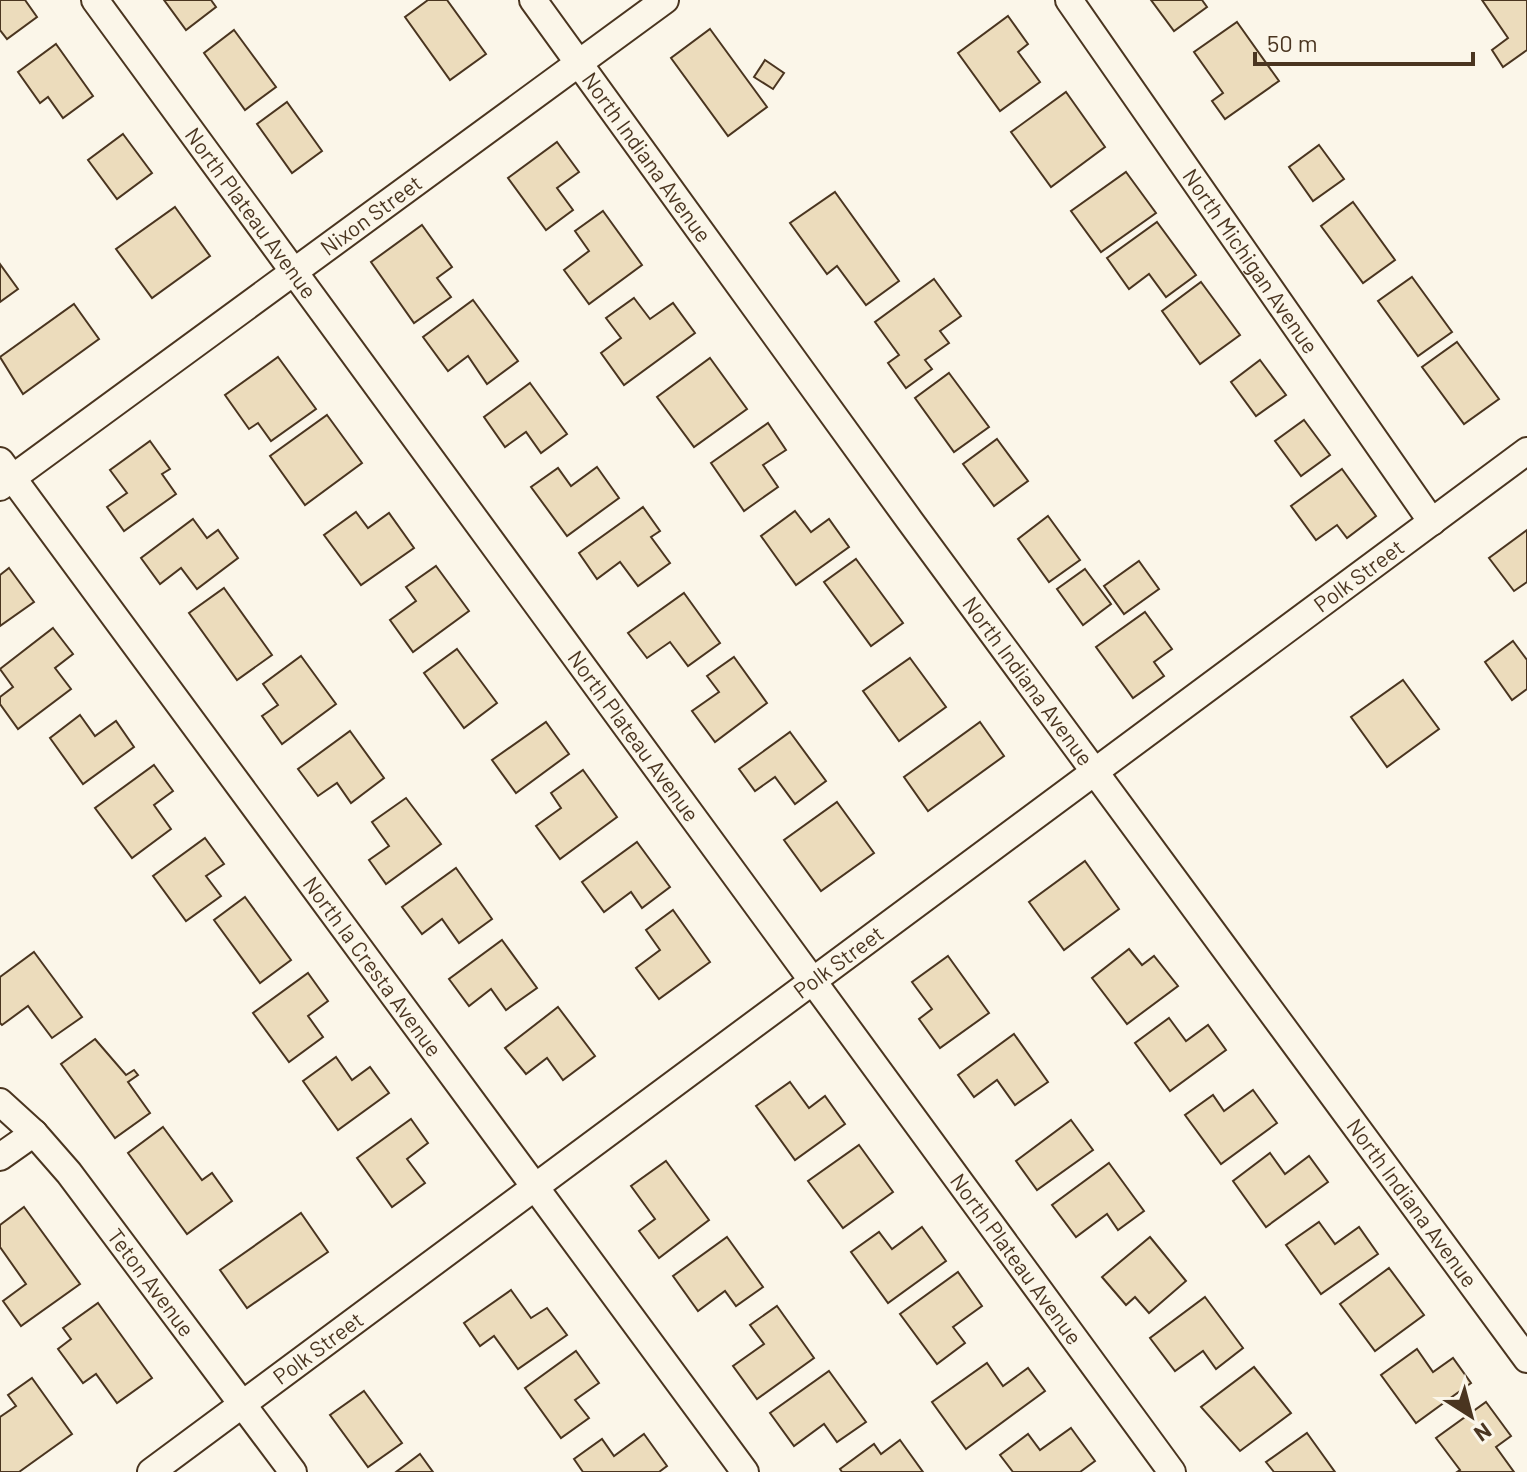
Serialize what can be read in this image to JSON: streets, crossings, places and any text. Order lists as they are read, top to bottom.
{
  "streets": {
    "street": [
      "North Indiana Avenue",
      "North Plateau Avenue",
      "Nixon Street",
      "North Michigan Avenue",
      "Polk Street",
      "North la Cresta Avenue",
      "Teton Avenue"
    ]
  },
  "crossings": [
    ["North Indiana Avenue", "Nixon Street"],
    ["North Indiana Avenue", "Polk Street"],
    ["North Plateau Avenue", "Nixon Street"],
    ["North Plateau Avenue", "Polk Street"],
    ["Nixon Street", "North la Cresta Avenue"],
    ["North Michigan Avenue", "Polk Street"],
    ["Polk Street", "North la Cresta Avenue"],
    ["Polk Street", "Teton Avenue"]
  ],
  "scale_bar": "50 m",
  "north": "bottom right"
}
